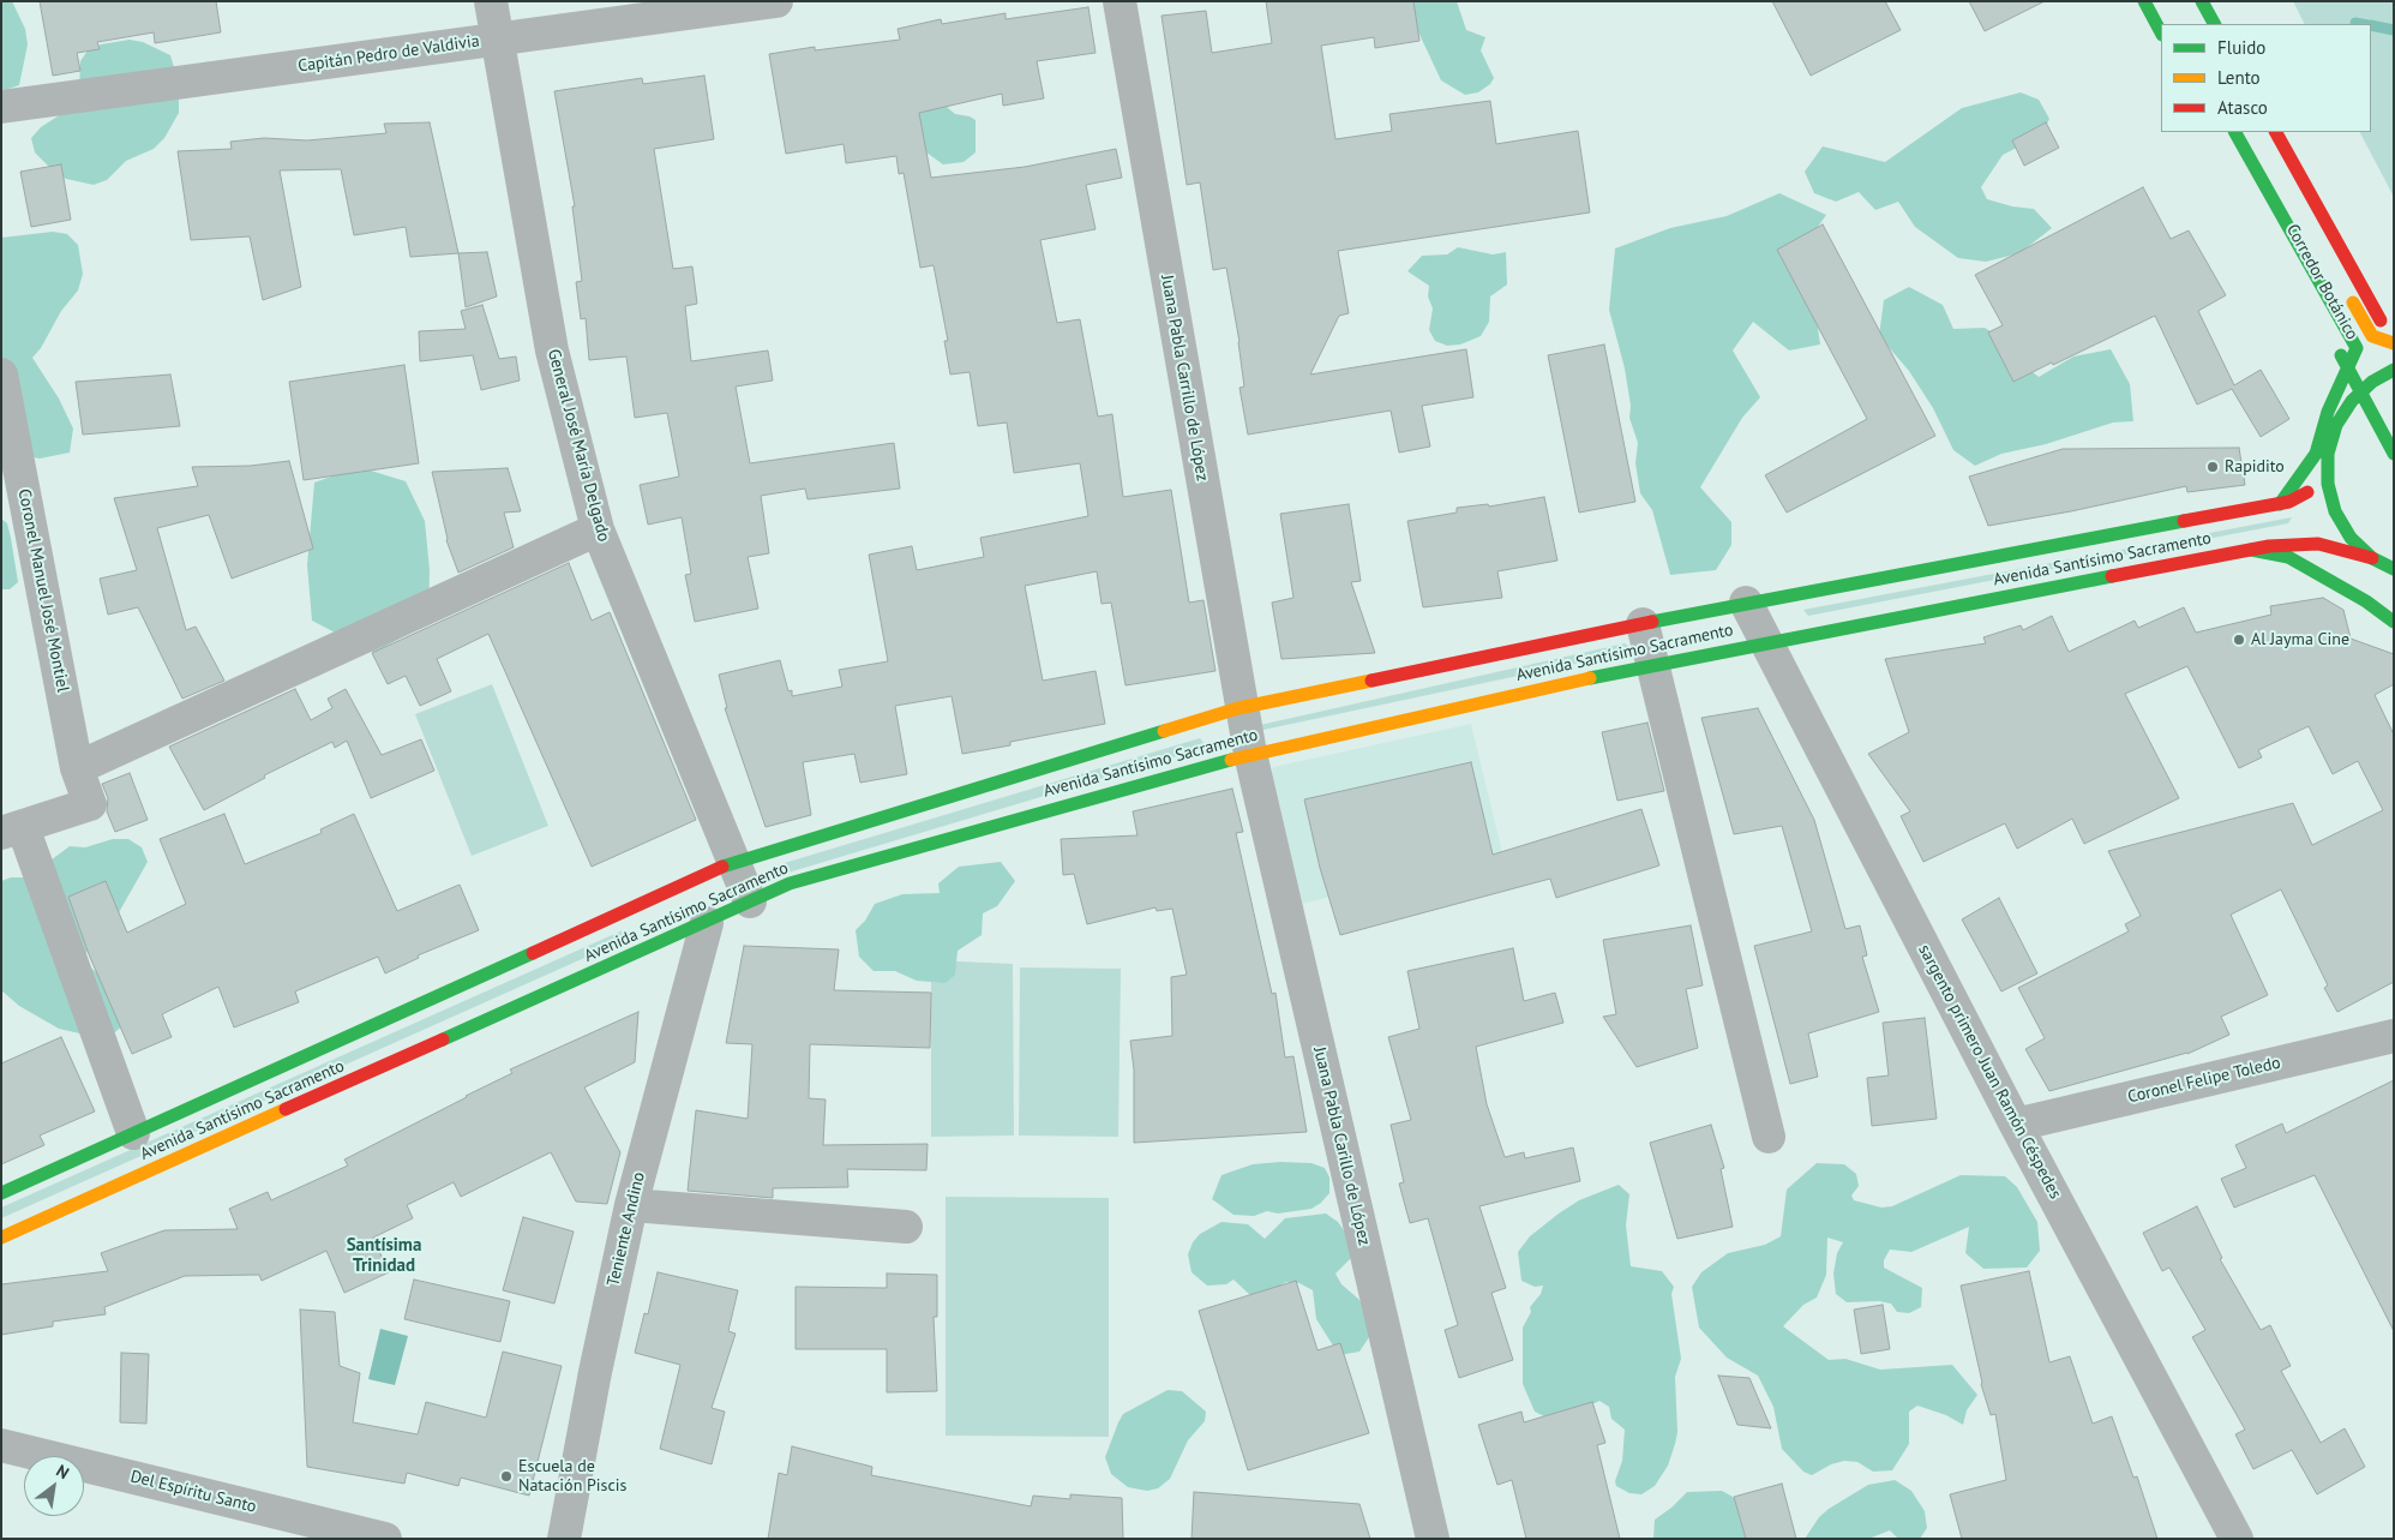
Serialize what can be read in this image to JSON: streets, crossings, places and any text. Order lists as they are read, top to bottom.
{
  "streets": {
    "main road": ["Corredor Botánico", "Avenida Santísimo Sacramento"],
    "street": [
      "Capitán Pedro de Valdivia",
      "Juana Pabla Carrillo de López",
      "General José María Delgado",
      "Coronel Manuel José Montiel",
      "sargento primero Juan Ramón Céspedes",
      "Coronel Felipe Toledo",
      "Juana Pabla Carillo de López",
      "Teniente Andino",
      "Del Espíritu Santo"
    ]
  },
  "crossings": [
    ["Capitán Pedro de Valdivia", "General José María Delgado"],
    ["Juana Pabla Carrillo de López", "Avenida Santísimo Sacramento"],
    ["Juana Pabla Carrillo de López", "Juana Pabla Carillo de López"],
    ["General José María Delgado", "Avenida Santísimo Sacramento"],
    ["Avenida Santísimo Sacramento", "sargento primero Juan Ramón Céspedes"],
    ["Avenida Santísimo Sacramento", "Juana Pabla Carillo de López"],
    ["Avenida Santísimo Sacramento", "Teniente Andino"],
    ["sargento primero Juan Ramón Céspedes", "Coronel Felipe Toledo"]
  ],
  "districts": ["Santísima Trinidad"],
  "places": ["Rapidito", "Al Jayma Cine", "Escuela de Natación Piscis"],
  "legend": ["Fluido", "Lento", "Atasco"],
  "north": "top right"
}
